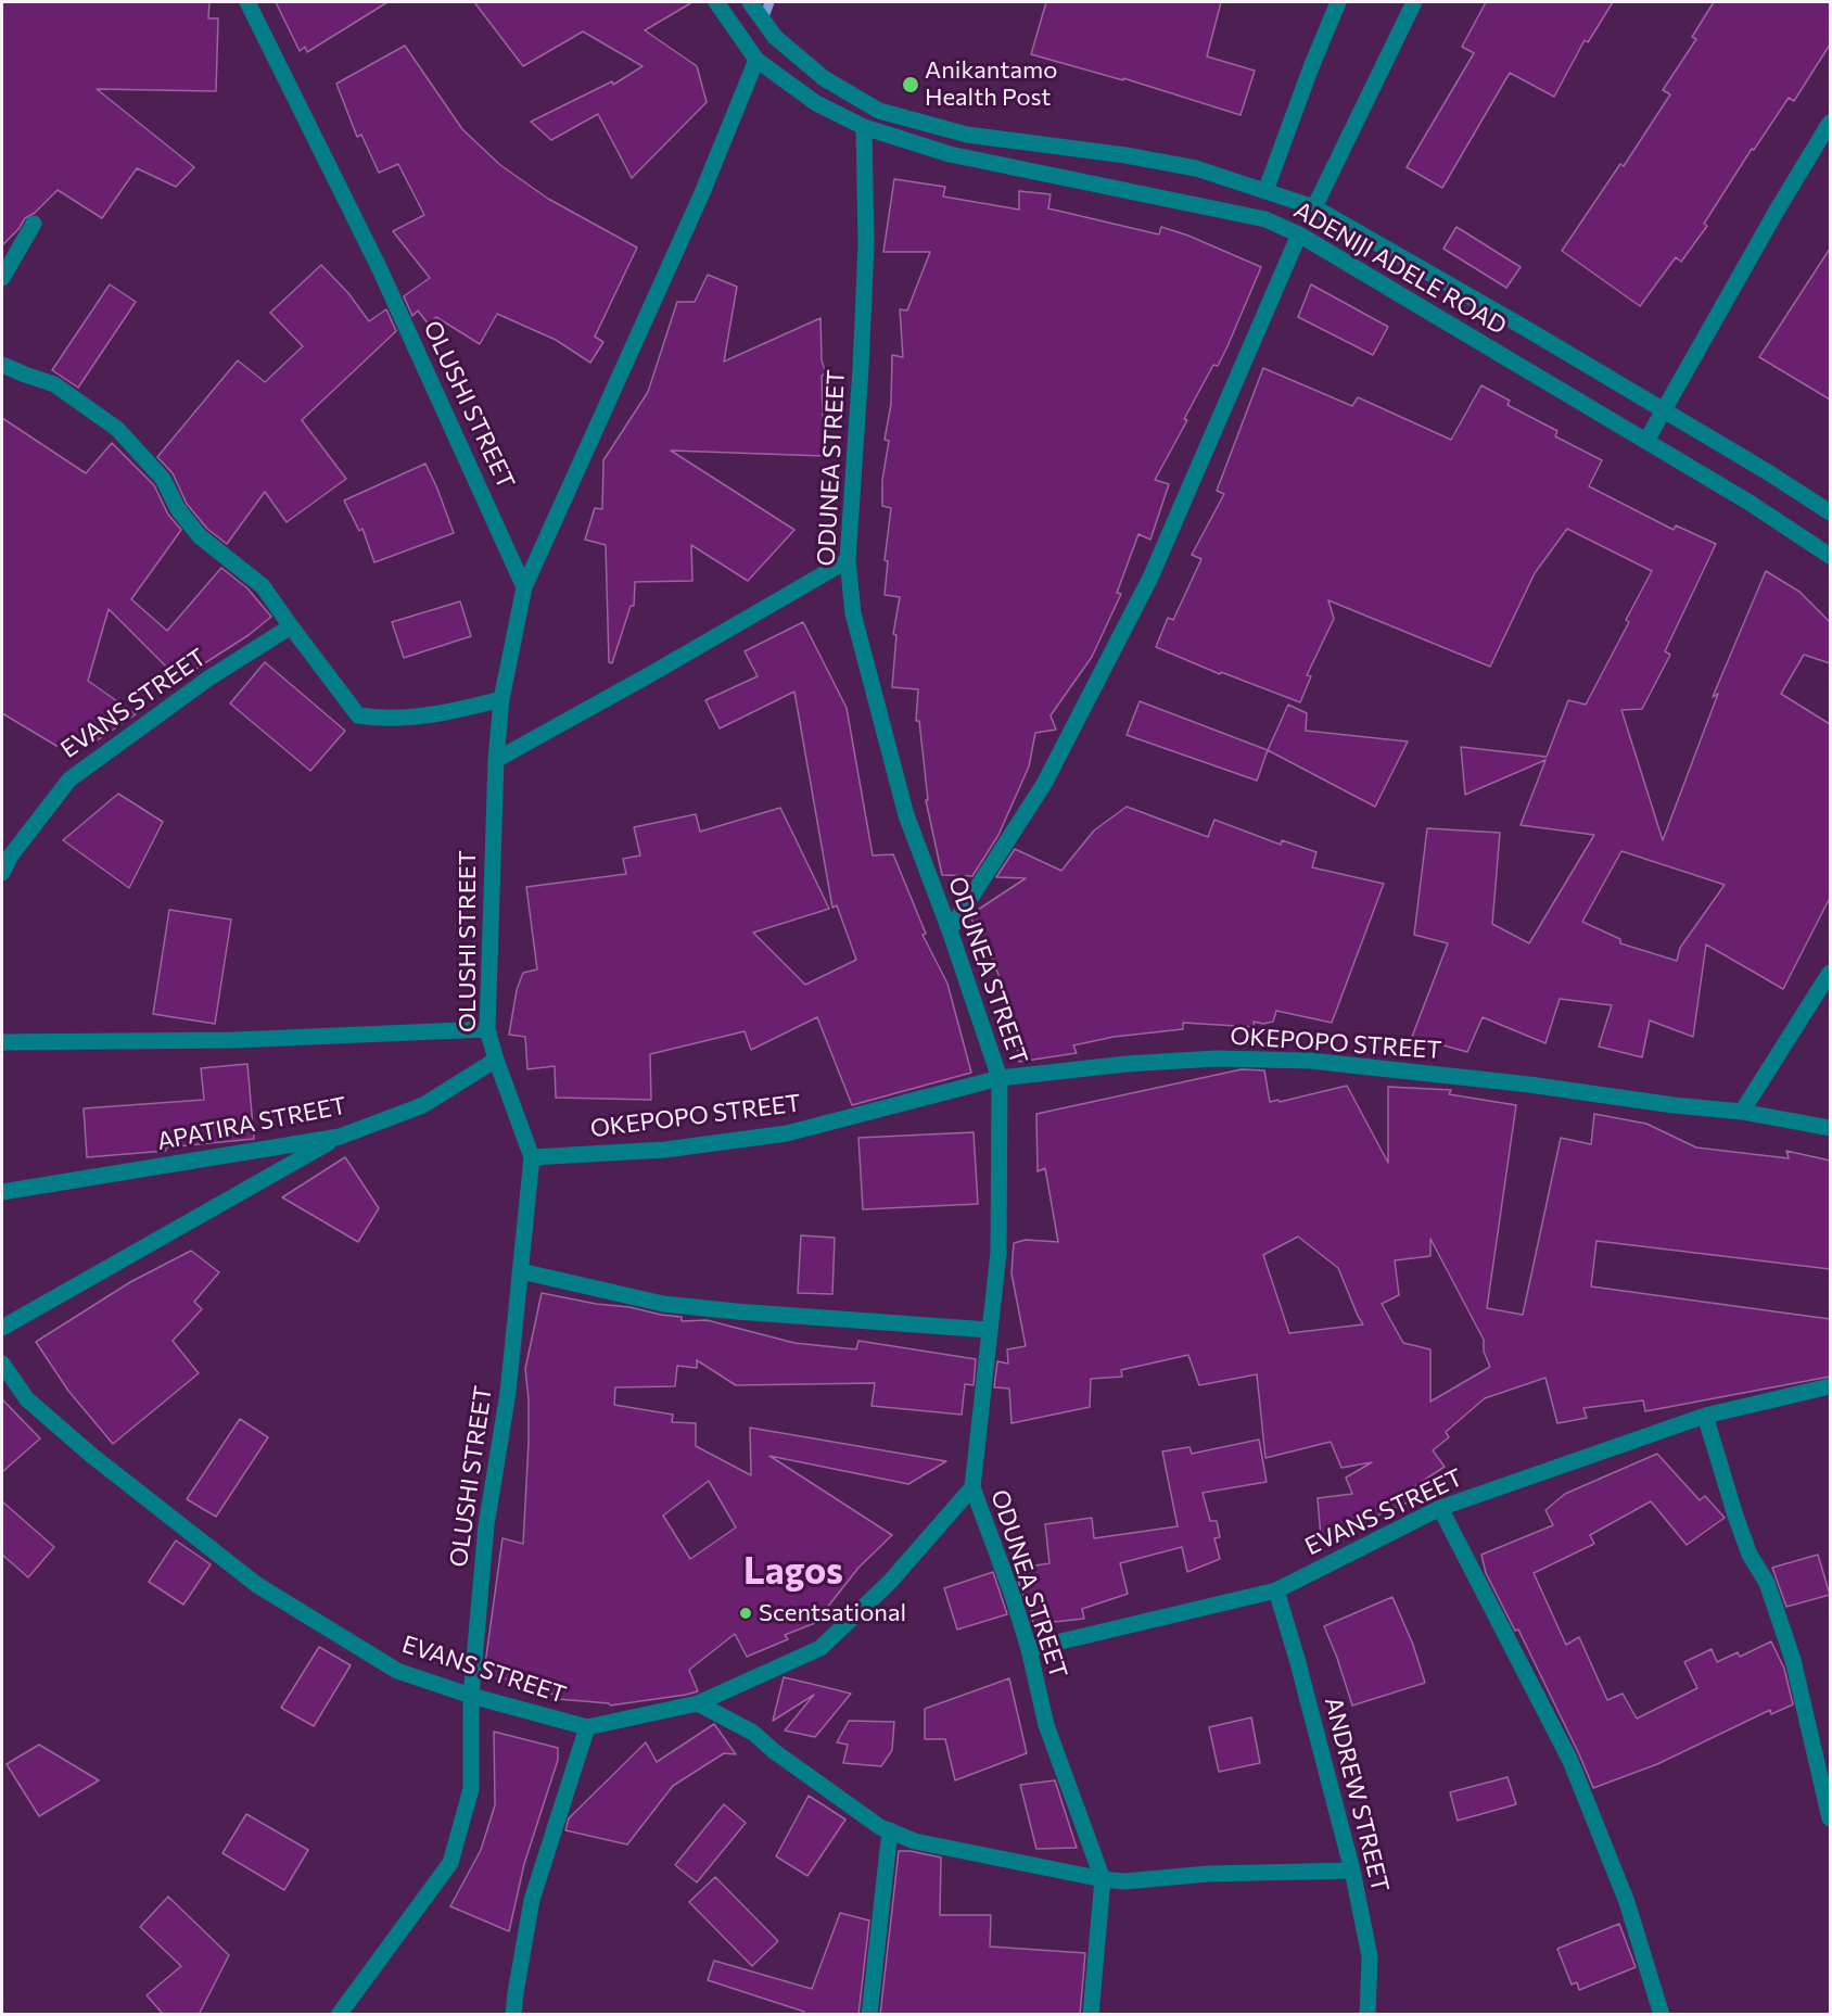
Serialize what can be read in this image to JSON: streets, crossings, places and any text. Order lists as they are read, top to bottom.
{
  "streets": {
    "street": [
      "ADENIJI ADELE ROAD",
      "OLUSHI STREET",
      "ODUNEA STREET",
      "EVANS STREET",
      "OKEPOPO STREET",
      "APATIRA STREET",
      "ANDREW STREET"
    ]
  },
  "crossings": [
    ["ADENIJI ADELE ROAD", "ODUNEA STREET"],
    ["OLUSHI STREET", "EVANS STREET"],
    ["OLUSHI STREET", "OKEPOPO STREET"],
    ["OLUSHI STREET", "APATIRA STREET"],
    ["ODUNEA STREET", "EVANS STREET"],
    ["ODUNEA STREET", "OKEPOPO STREET"],
    ["EVANS STREET", "ANDREW STREET"]
  ],
  "districts": ["Lagos"],
  "places": ["Anikantamo Health Post", "Scentsational"]
}
